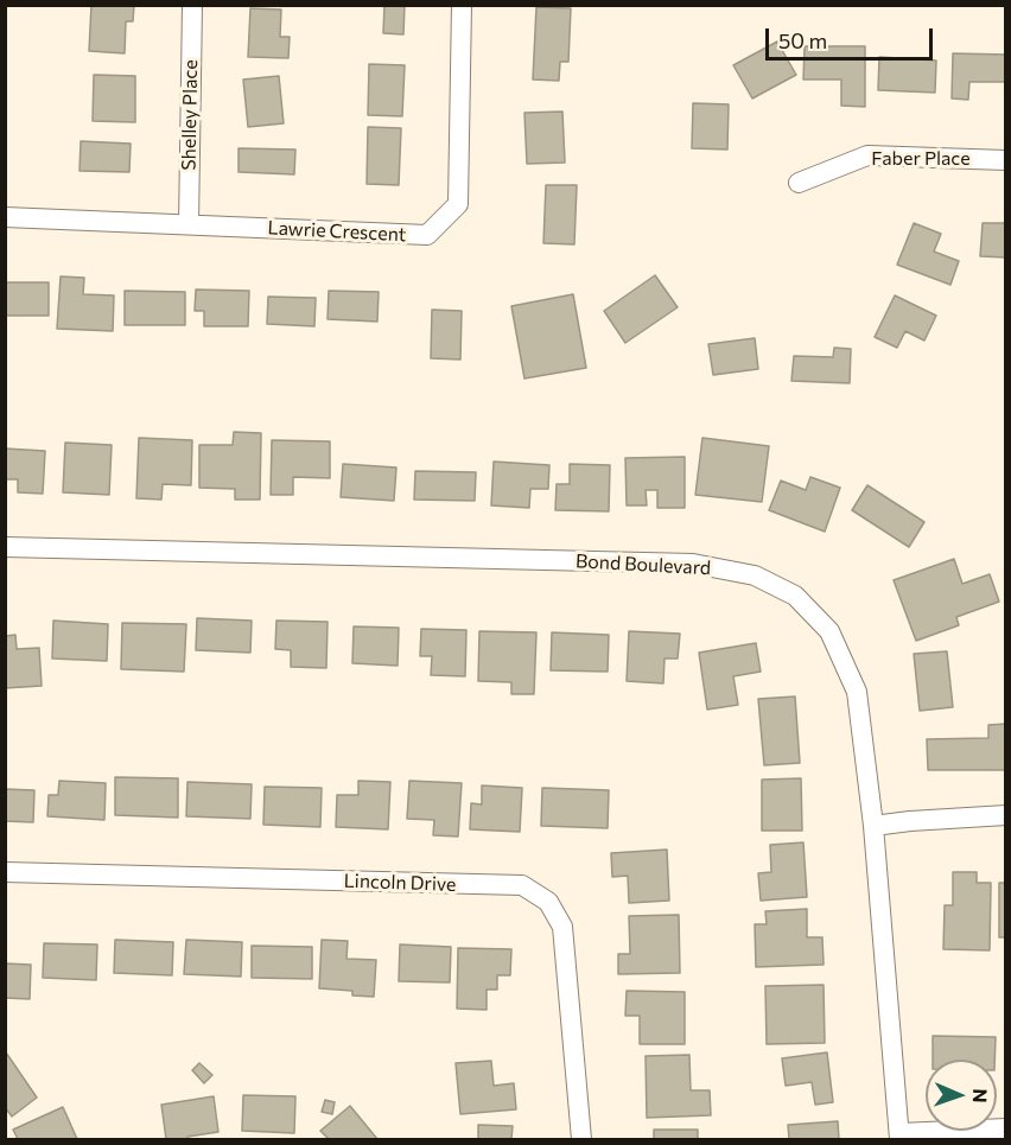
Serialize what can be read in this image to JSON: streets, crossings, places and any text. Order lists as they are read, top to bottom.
{
  "streets": {
    "street": [
      "Shelley Place",
      "Faber Place",
      "Lawrie Crescent",
      "Bond Boulevard",
      "Lincoln Drive"
    ]
  },
  "crossings": [
    ["Shelley Place", "Lawrie Crescent"]
  ],
  "scale_bar": "50 m",
  "north": "right"
}
